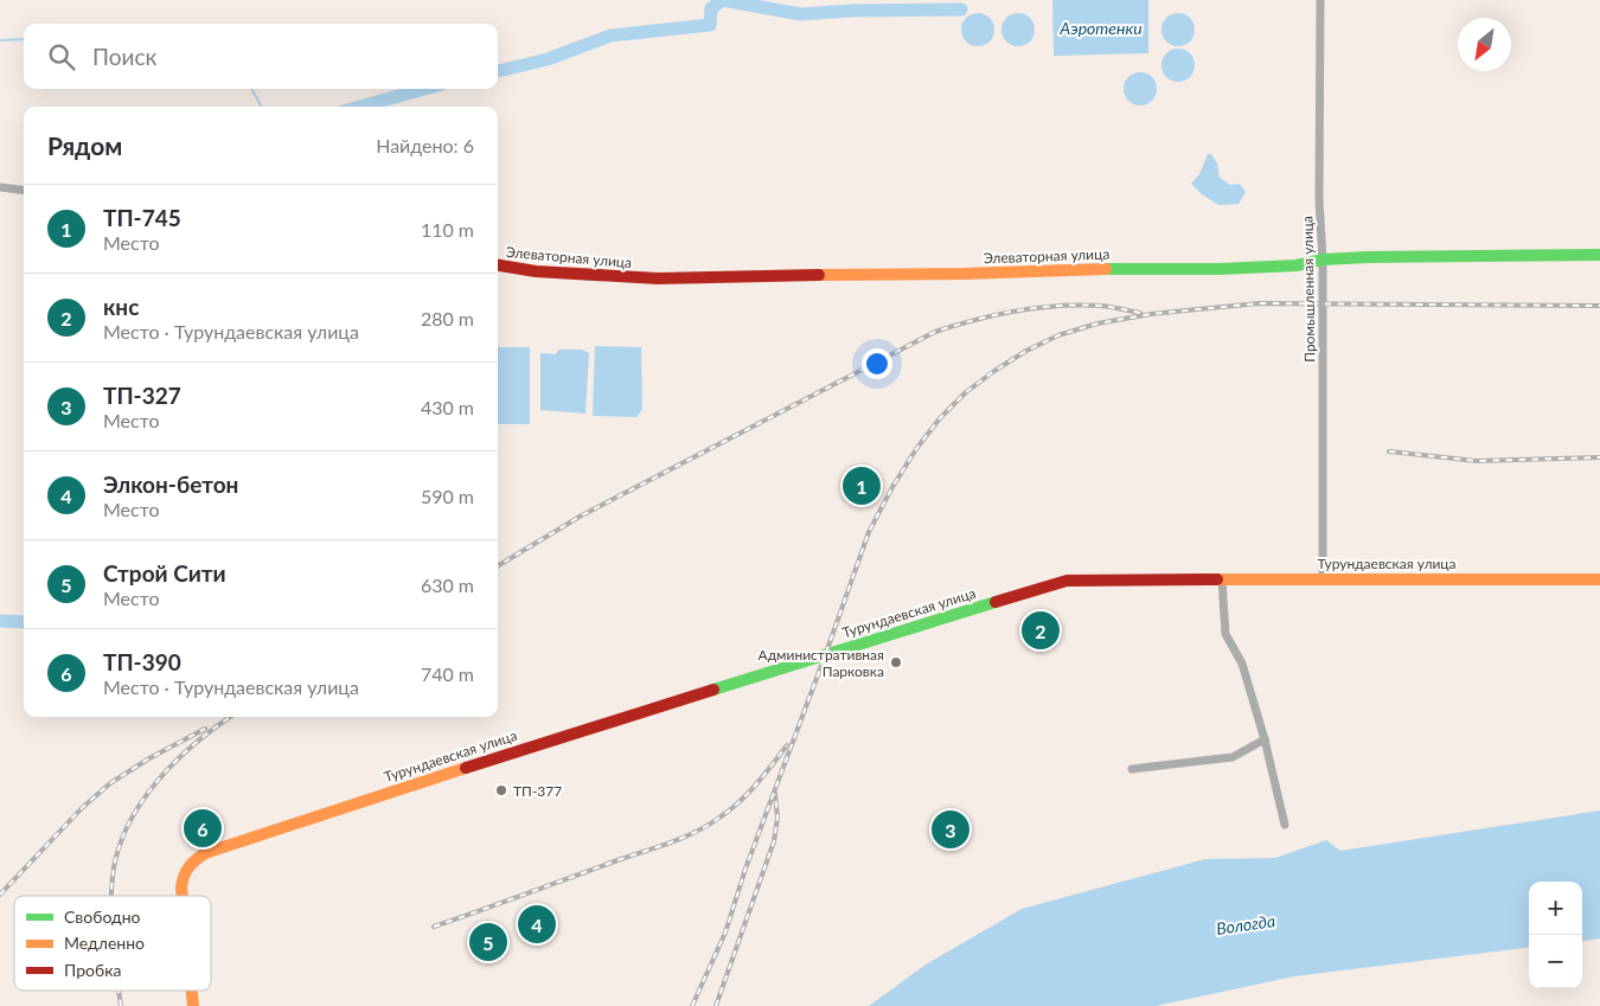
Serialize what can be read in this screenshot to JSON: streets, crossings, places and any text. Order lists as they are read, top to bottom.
{
  "streets": {
    "street": ["Элеваторная улица", "Промышленная улица", "Турундаевская улица"]
  },
  "crossings": [
    ["Элеваторная улица", "Промышленная улица"],
    ["Промышленная улица", "Турундаевская улица"]
  ],
  "water": ["Аэротенки", "Вологда"],
  "places": ["Административная Парковка", "ТП-377"],
  "legend": ["Свободно", "Медленно", "Пробка"],
  "north": "bottom left",
  "page": {
    "search": "Поиск",
    "heading": ["Рядом", "Найдено: 6"],
    "list": [
      {
        "mark": "1",
        "name": "ТП-745",
        "note": "Место",
        "value": "110 m"
      },
      {
        "mark": "2",
        "name": "кнс",
        "note": "Место · Турундаевская улица",
        "value": "280 m"
      },
      {
        "mark": "3",
        "name": "ТП-327",
        "note": "Место",
        "value": "430 m"
      },
      {
        "mark": "4",
        "name": "Элкон-бетон",
        "note": "Место",
        "value": "590 m"
      },
      {
        "mark": "5",
        "name": "Строй Сити",
        "note": "Место",
        "value": "630 m"
      },
      {
        "mark": "6",
        "name": "ТП-390",
        "note": "Место · Турундаевская улица",
        "value": "740 m"
      }
    ],
    "pins": [
      "1",
      "2",
      "6",
      "3",
      "4",
      "5"
    ],
    "map_buttons": ["+", "−"]
  }
}
